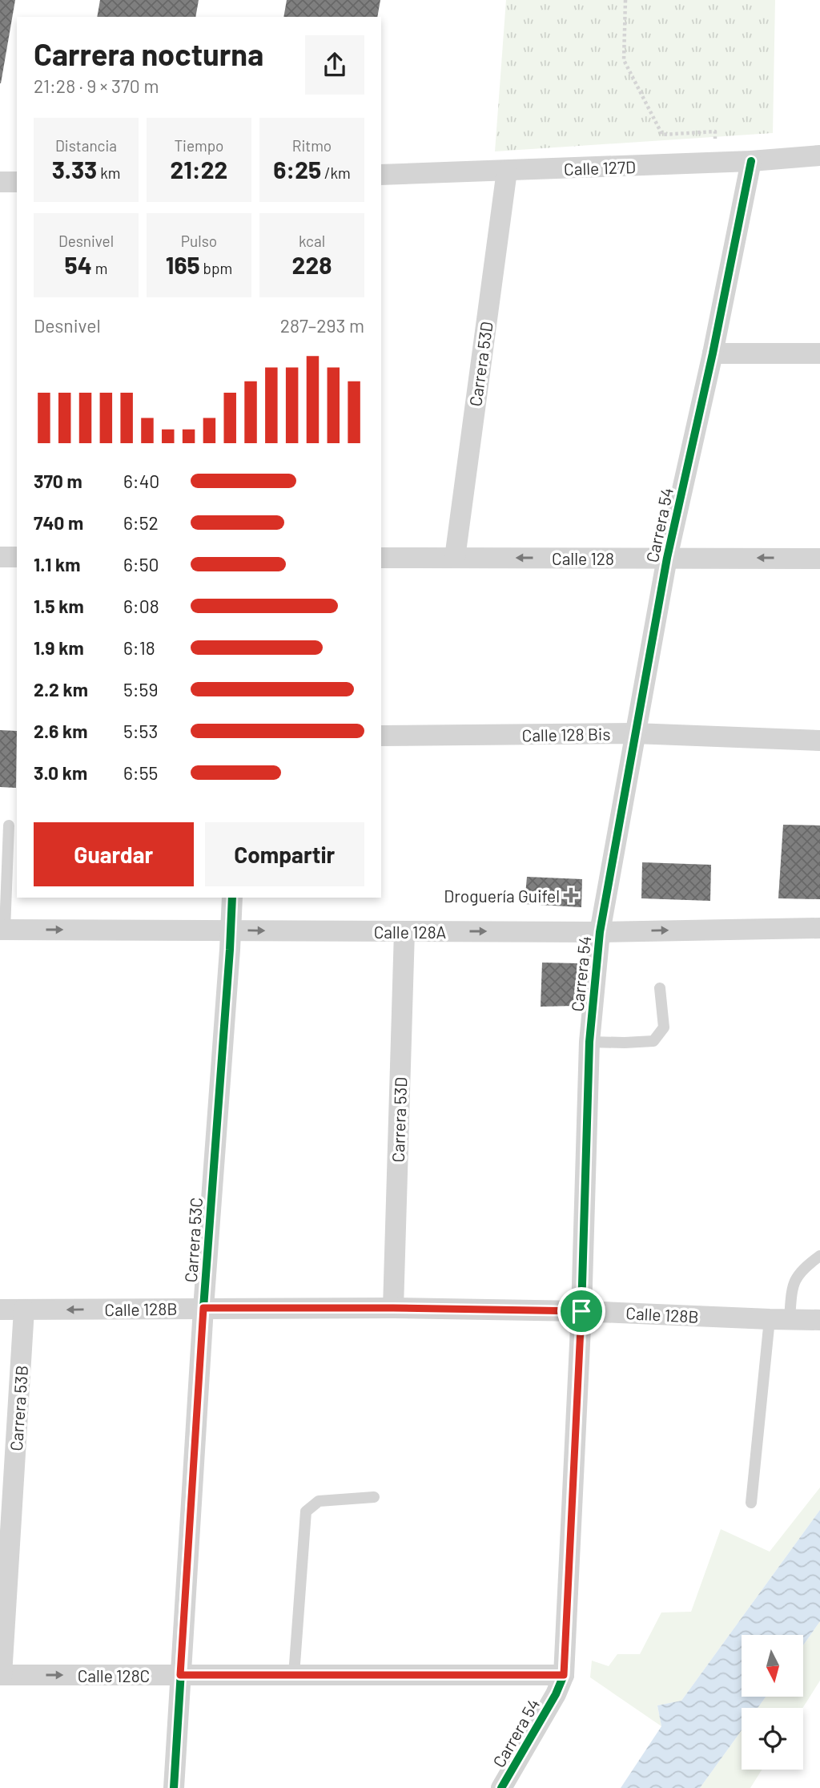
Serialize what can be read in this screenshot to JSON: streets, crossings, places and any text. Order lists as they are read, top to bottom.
{
  "streets": {
    "street": [
      "Calle 127D",
      "Carrera 53D",
      "Carrera 54",
      "Calle 128",
      "Calle 128 Bis",
      "Calle 128A",
      "Carrera 53C",
      "Calle 128B",
      "Carrera 53B",
      "Calle 128C"
    ]
  },
  "crossings": [
    ["Calle 127D", "Carrera 53D"],
    ["Calle 127D", "Carrera 54"],
    ["Carrera 53D", "Calle 128"],
    ["Carrera 53D", "Calle 128A"],
    ["Carrera 53D", "Calle 128B"],
    ["Carrera 54", "Calle 128"],
    ["Carrera 54", "Calle 128 Bis"],
    ["Carrera 54", "Calle 128A"],
    ["Carrera 54", "Calle 128B"],
    ["Carrera 54", "Calle 128C"],
    ["Calle 128A", "Carrera 53C"],
    ["Carrera 53C", "Calle 128B"],
    ["Carrera 53C", "Calle 128C"],
    ["Calle 128B", "Carrera 53B"],
    ["Carrera 53B", "Calle 128C"]
  ],
  "one_way": ["Calle 128", "Calle 128A"],
  "places": {
    "health": ["Droguería Guifel"]
  },
  "north": "bottom",
  "page": {
    "heading": ["Carrera nocturna", "21:28 · 9 × 370 m"],
    "stats": [
      ["Distancia", "3.33 km"],
      ["Tiempo", "21:22"],
      ["Ritmo", "6:25 /km"],
      ["Desnivel", "54 m"],
      ["Pulso", "165 bpm"],
      ["kcal", "228"]
    ],
    "chart": ["Desnivel", "287–293 m"],
    "list": [
      {
        "name": "370 m",
        "note": "6:40"
      },
      {
        "name": "740 m",
        "note": "6:52"
      },
      {
        "name": "1.1 km",
        "note": "6:50"
      },
      {
        "name": "1.5 km",
        "note": "6:08"
      },
      {
        "name": "1.9 km",
        "note": "6:18"
      },
      {
        "name": "2.2 km",
        "note": "5:59"
      },
      {
        "name": "2.6 km",
        "note": "5:53"
      },
      {
        "name": "3.0 km",
        "note": "6:55"
      }
    ],
    "buttons": ["Guardar", "Compartir"]
  }
}
